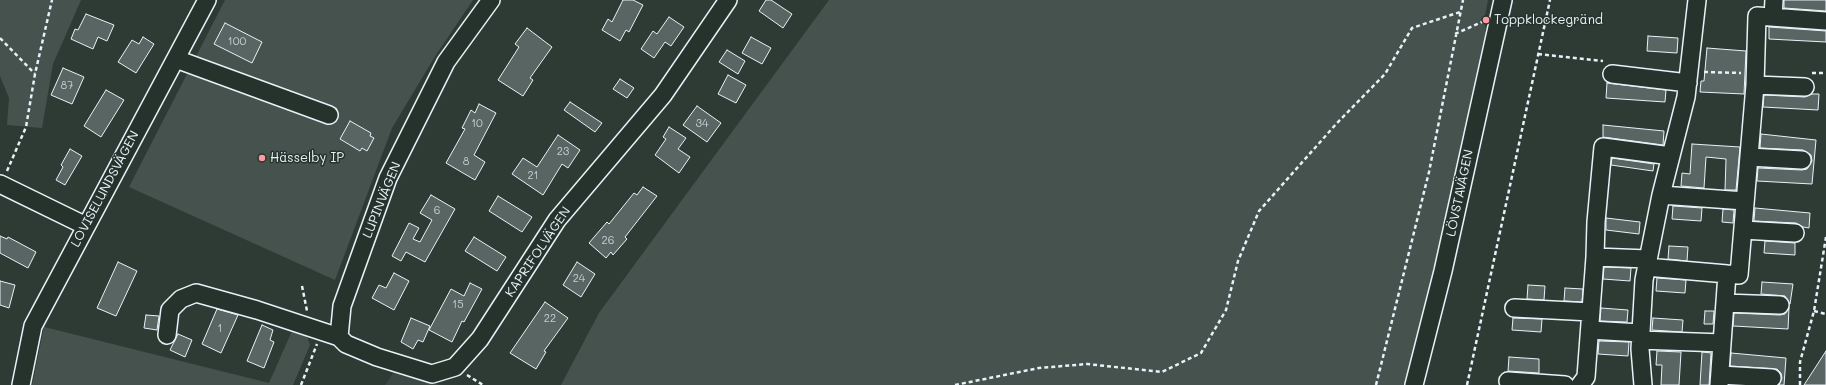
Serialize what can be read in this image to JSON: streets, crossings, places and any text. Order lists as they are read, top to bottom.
{
  "streets": {
    "street": [
      "LOVISELUNDSVÄGEN",
      "LÖVSTAVÄGEN",
      "LUPINVÄGEN",
      "KAPRIFOLVÄGEN"
    ]
  },
  "crossings": [
    ["LUPINVÄGEN", "KAPRIFOLVÄGEN"]
  ],
  "places": ["Toppklockegränd", "Hässelby IP"],
  "house_numbers": [
    "100",
    "87",
    "10",
    "34",
    "23",
    "8",
    "21",
    "6",
    "26",
    "24",
    "15",
    "22",
    "1"
  ]
}
